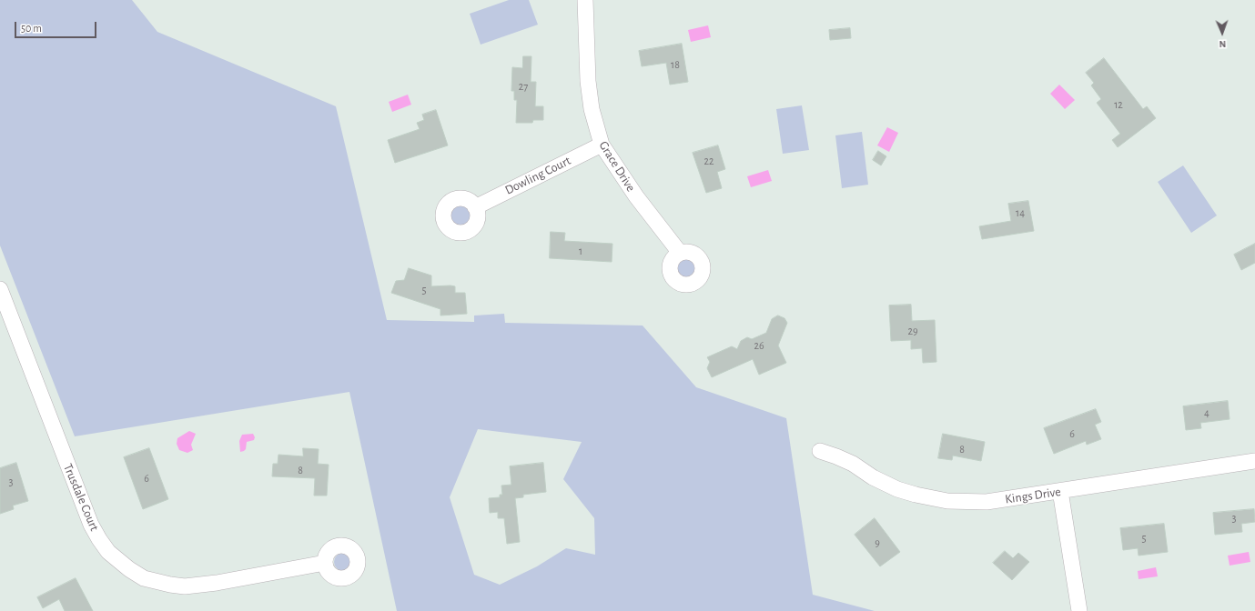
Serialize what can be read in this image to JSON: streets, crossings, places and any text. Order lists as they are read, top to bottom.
{
  "streets": {
    "street": [
      "Grace Drive",
      "Dowling Court",
      "Kings Drive",
      "Trusdale Court"
    ]
  },
  "crossings": [
    ["Grace Drive", "Dowling Court"]
  ],
  "house_numbers": [
    "18",
    "27",
    "12",
    "22",
    "14",
    "1",
    "5",
    "29",
    "26",
    "4",
    "6",
    "8",
    "8",
    "6",
    "3",
    "3",
    "5",
    "9"
  ],
  "scale_bar": "50 m",
  "north": "bottom"
}
